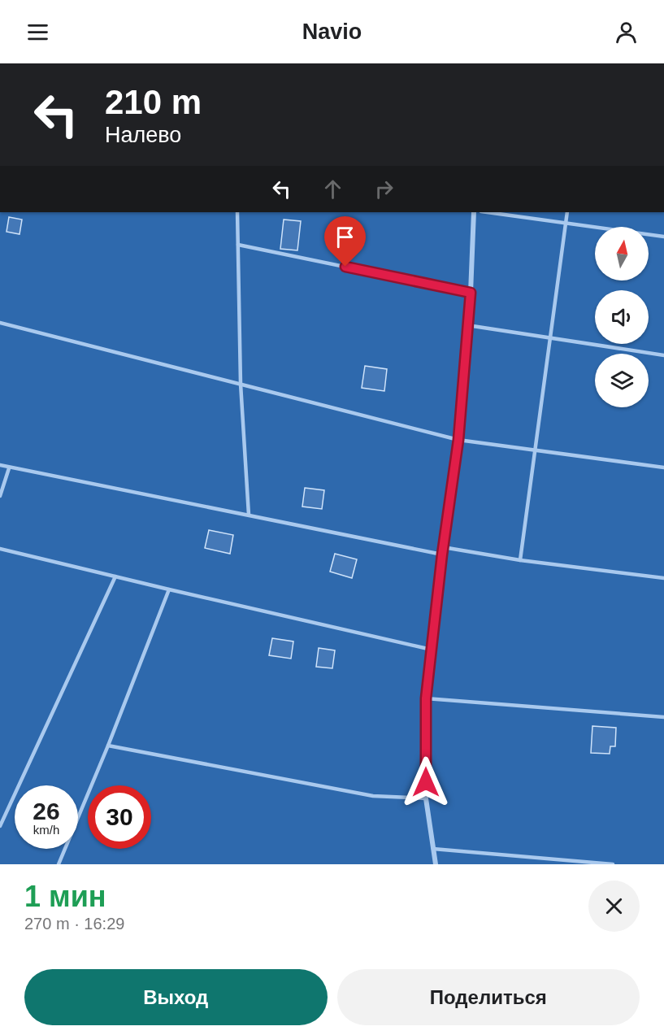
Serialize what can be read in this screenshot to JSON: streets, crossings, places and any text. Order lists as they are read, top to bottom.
{
  "north": "top",
  "page": {
    "header": "Navio",
    "turn": ["210 m", "Налево"],
    "speed": "26 km/h",
    "limit": "30",
    "heading": ["1 мин", "270 m · 16:29"],
    "buttons": ["Выход", "Поделиться"]
  }
}
